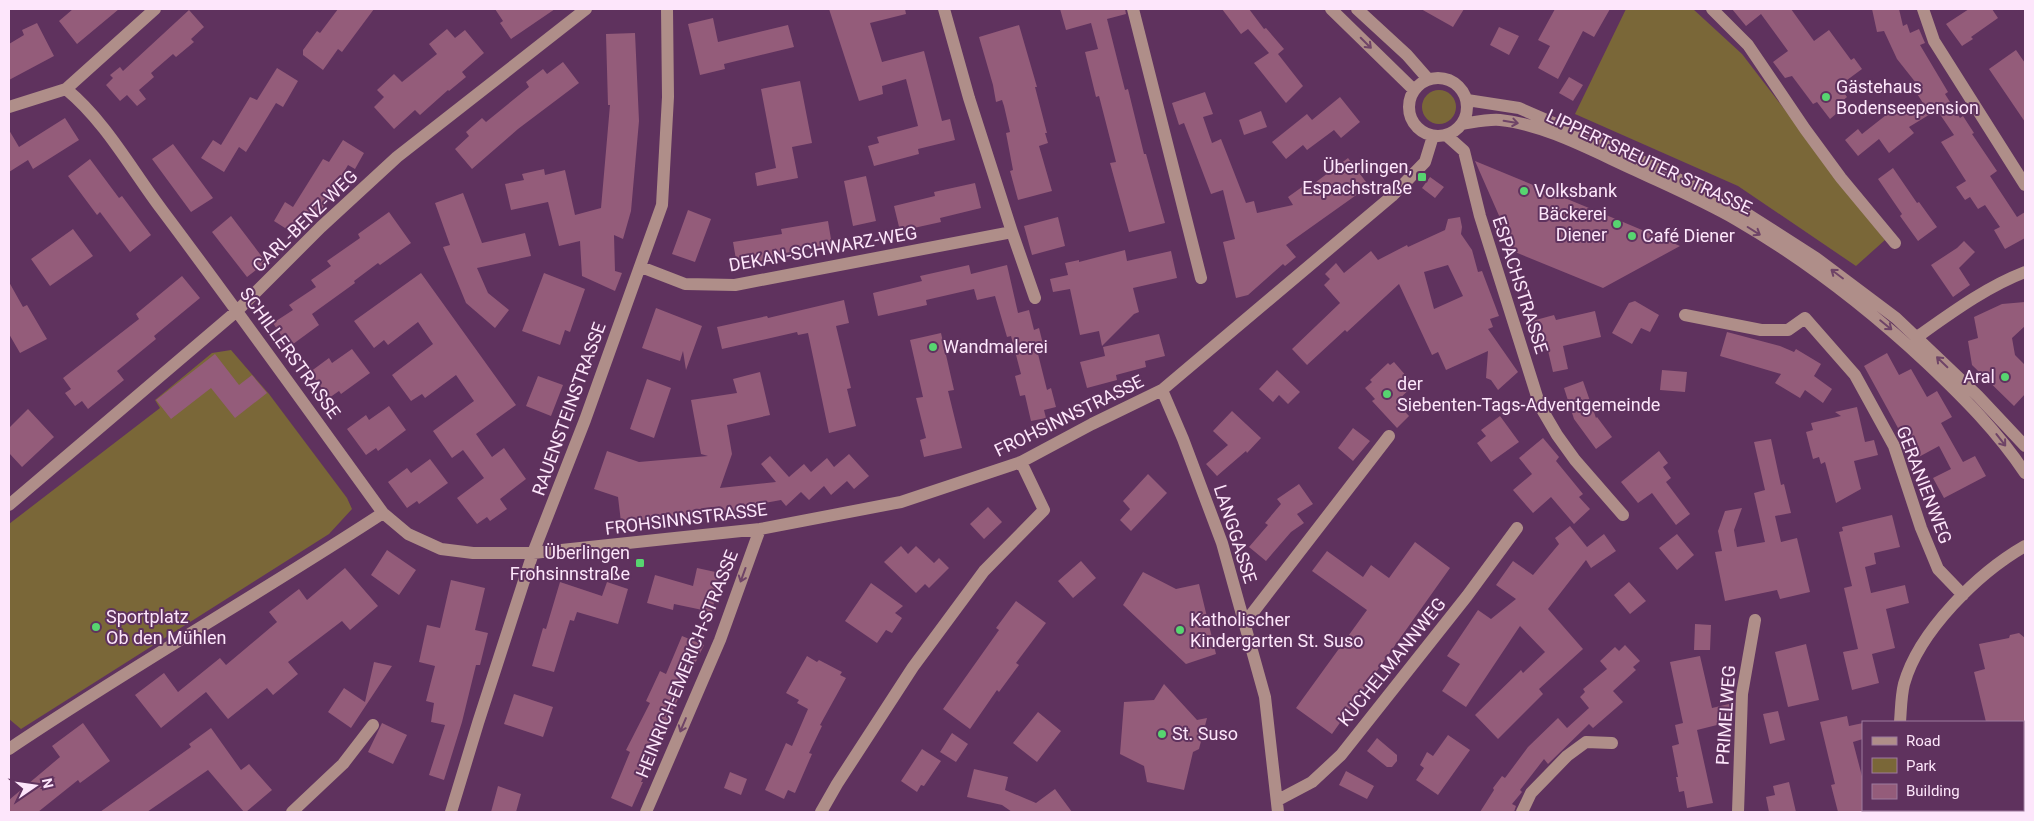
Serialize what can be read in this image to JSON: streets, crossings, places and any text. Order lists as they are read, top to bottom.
{
  "streets": {
    "street": [
      "LIPPERTSREUTER STRASSE",
      "CARL-BENZ-WEG",
      "DEKAN-SCHWARZ-WEG",
      "ESPACHSTRASSE",
      "SCHILLERSTRASSE",
      "RAUENSTEINSTRASSE",
      "FROHSINNSTRASSE",
      "GERANIENWEG",
      "LANGGASSE",
      "KUCHELMANNWEG",
      "HEINRICH-EMERICH-STRASSE",
      "PRIMELWEG"
    ]
  },
  "crossings": [
    ["LIPPERTSREUTER STRASSE", "ESPACHSTRASSE"],
    ["LIPPERTSREUTER STRASSE", "FROHSINNSTRASSE"],
    ["CARL-BENZ-WEG", "SCHILLERSTRASSE"],
    ["DEKAN-SCHWARZ-WEG", "RAUENSTEINSTRASSE"],
    ["ESPACHSTRASSE", "FROHSINNSTRASSE"],
    ["SCHILLERSTRASSE", "RAUENSTEINSTRASSE"],
    ["SCHILLERSTRASSE", "FROHSINNSTRASSE"],
    ["RAUENSTEINSTRASSE", "FROHSINNSTRASSE"],
    ["FROHSINNSTRASSE", "LANGGASSE"],
    ["FROHSINNSTRASSE", "HEINRICH-EMERICH-STRASSE"],
    ["LANGGASSE", "KUCHELMANNWEG"]
  ],
  "one_way": ["HEINRICH-EMERICH-STRASSE"],
  "places": {
    "other": [
      "Gästehaus Bodenseepension",
      "Volksbank",
      "Bäckerei Diener",
      "Café Diener",
      "Wandmalerei",
      "Aral",
      "der Siebenten-Tags-Adventgemeinde",
      "Sportplatz Ob den Mühlen",
      "Katholischer Kindergarten St. Suso",
      "St. Suso"
    ],
    "transit": ["Überlingen, Espachstraße", "Überlingen Frohsinnstraße"]
  },
  "legend": ["Road", "Park", "Building"],
  "north": "right"
}
